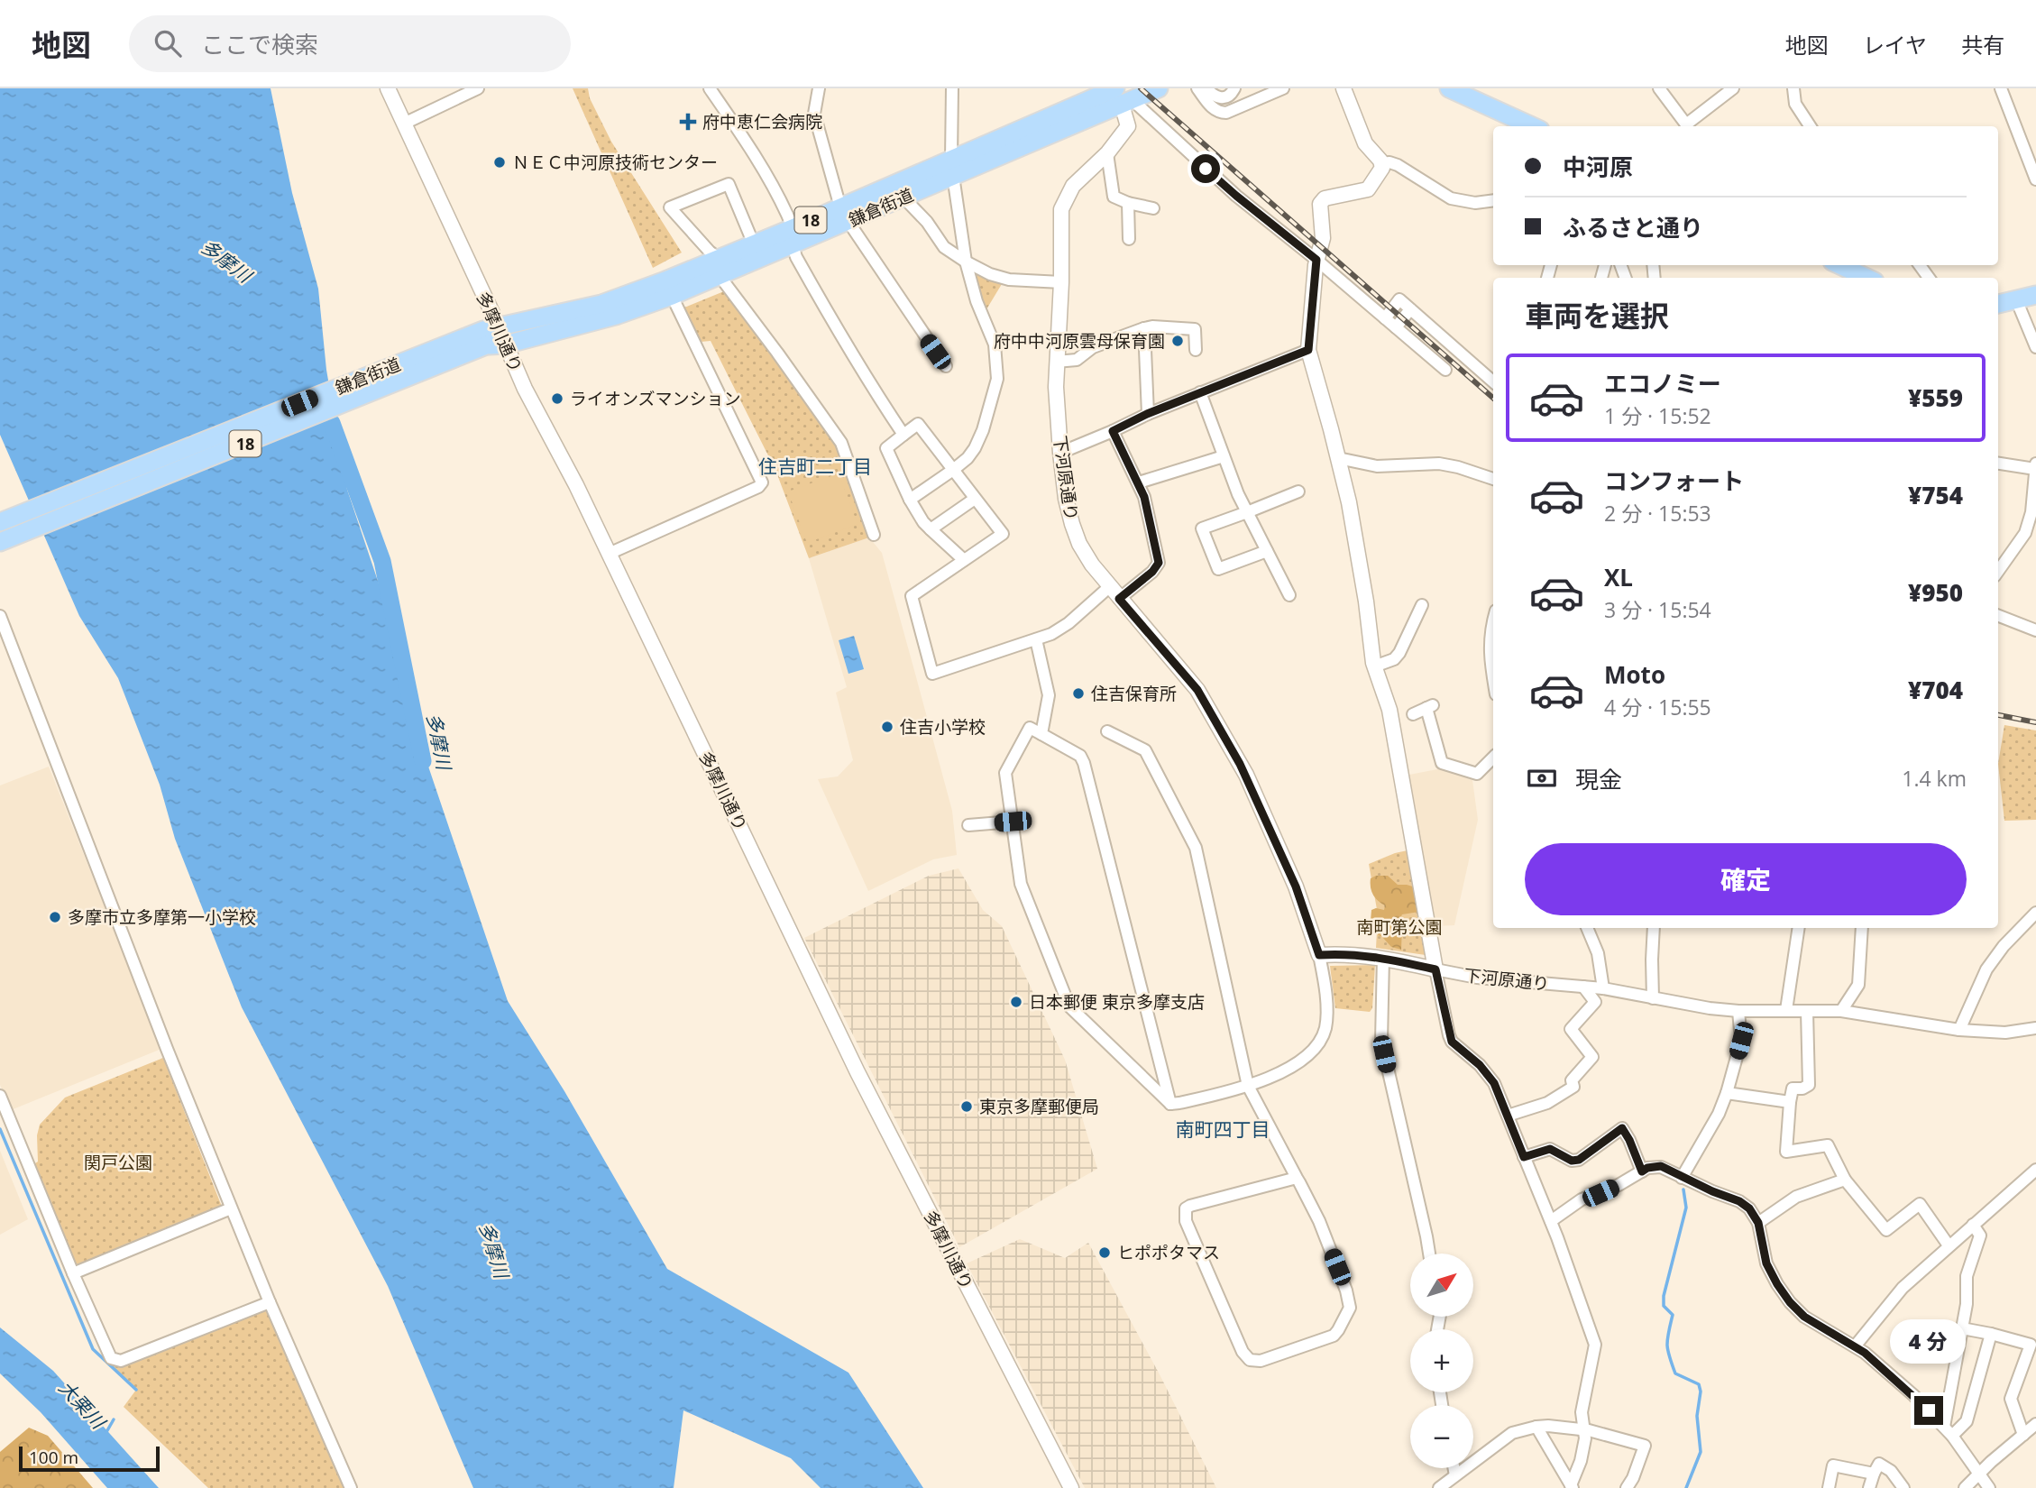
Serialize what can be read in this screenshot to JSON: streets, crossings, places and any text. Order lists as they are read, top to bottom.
{
  "streets": {
    "main road": ["鎌倉街道", "18"],
    "street": ["多摩川通り", "下河原通り"]
  },
  "crossings": [
    ["鎌倉街道", "多摩川通り"],
    ["鎌倉街道", "下河原通り"]
  ],
  "districts": ["住吉町二丁目", "南町四丁目"],
  "water": ["多摩川", "大栗川"],
  "parks": ["南町第公園", "関戸公園"],
  "places": {
    "health": ["府中恵仁会病院"],
    "other": [
      "ＮＥＣ中河原技術センター",
      "府中中河原雲母保育園",
      "ライオンズマンション",
      "住吉保育所",
      "住吉小学校",
      "多摩市立多摩第一小学校",
      "日本郵便 東京多摩支店",
      "東京多摩郵便局",
      "ヒポポタマス"
    ]
  },
  "scale_bar": "100 m",
  "north": "top right",
  "page": {
    "header": "地図",
    "search": "ここで検索",
    "nav": ["地図", "レイヤ", "共有"],
    "banner": ["中河原", "ふるさと通り"],
    "heading": "車両を選択",
    "list": [
      {
        "name": "エコノミー",
        "note": "1 分 · 15:52",
        "value": "¥559"
      },
      {
        "name": "コンフォート",
        "note": "2 分 · 15:53",
        "value": "¥754"
      },
      {
        "name": "XL",
        "note": "3 分 · 15:54",
        "value": "¥950"
      },
      {
        "name": "Moto",
        "note": "4 分 · 15:55",
        "value": "¥704"
      }
    ],
    "pay": ["現金", "1.4 km"],
    "buttons": "確定",
    "map_buttons": ["+", "−"],
    "bubble": "4 分",
    "scale": "100 m"
  }
}
